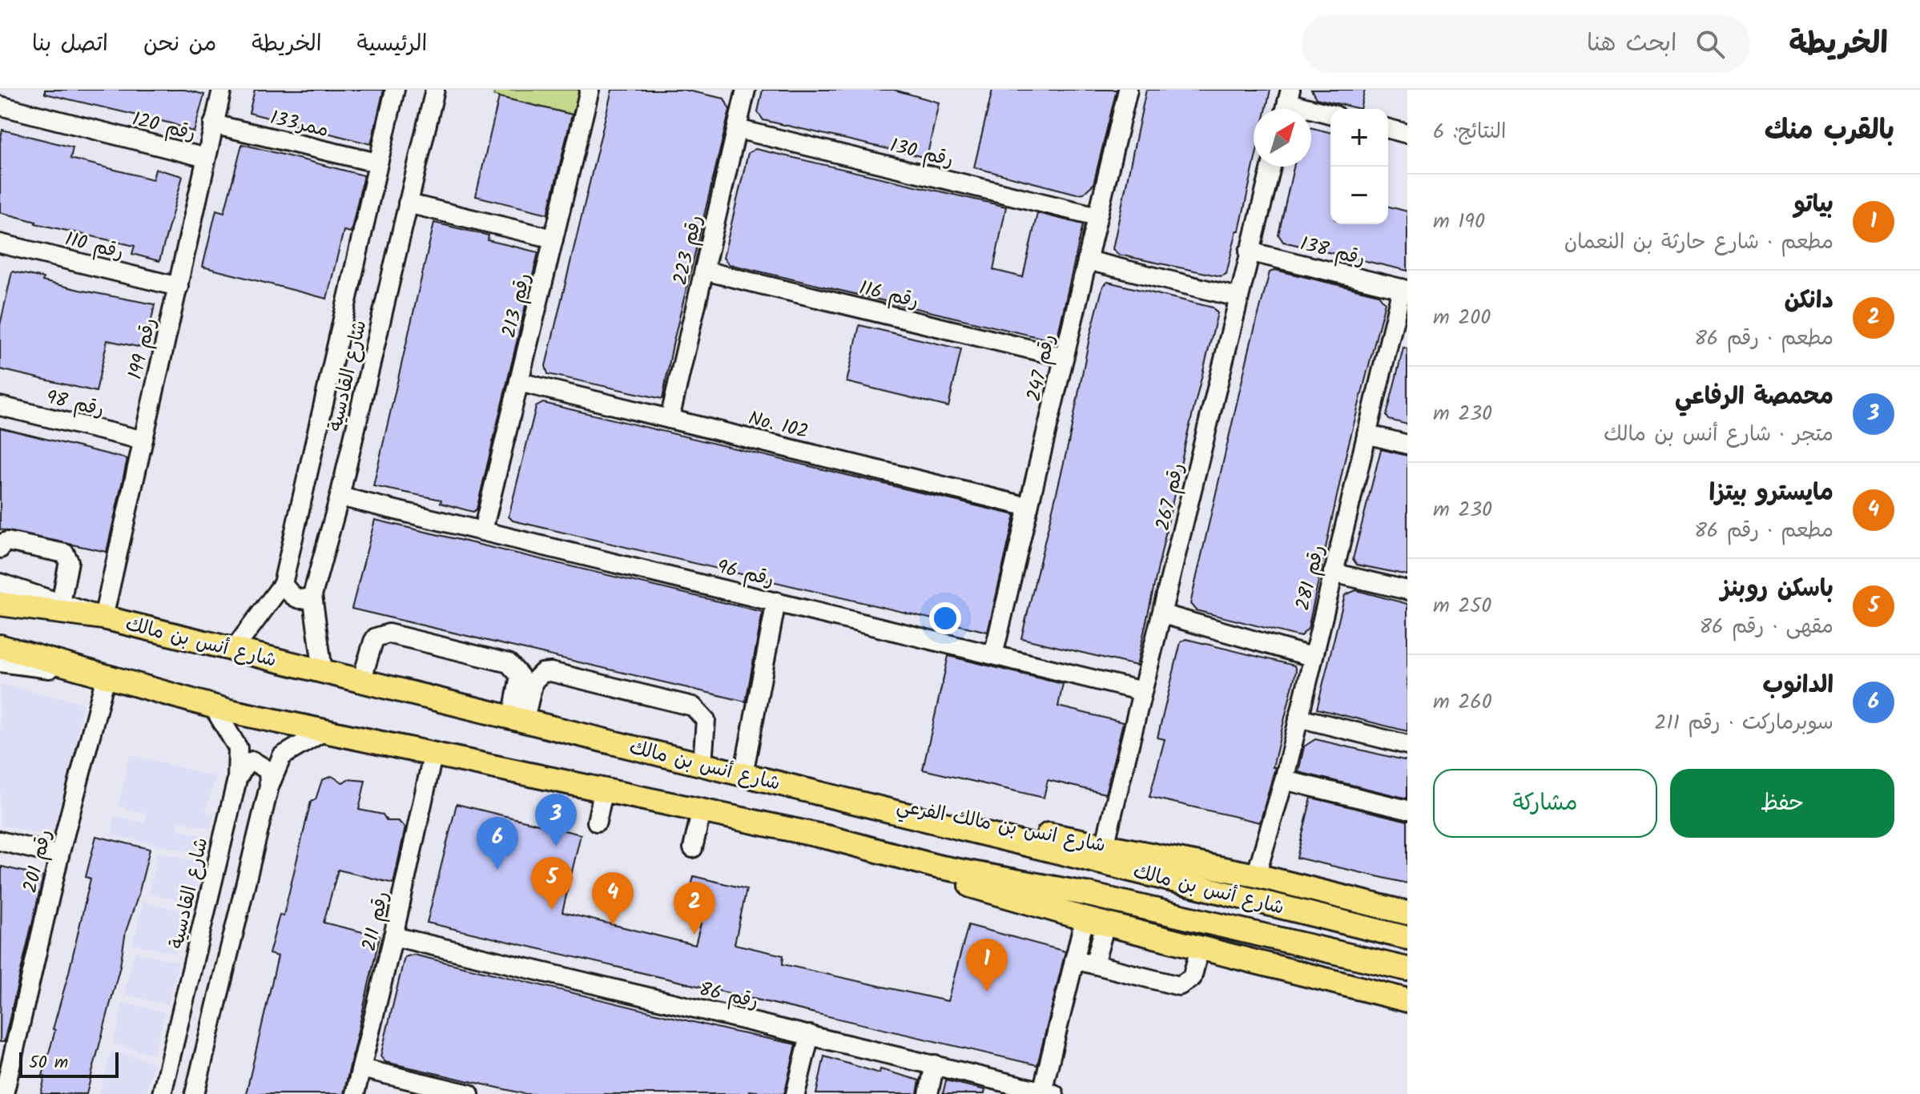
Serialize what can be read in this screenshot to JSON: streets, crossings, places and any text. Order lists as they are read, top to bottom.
{
  "streets": {
    "main road": ["شارع أنس بن مالك", "شارع انس بن مالك الفرعي"],
    "street": [
      "ممر133",
      "رقم 120",
      "رقم 130",
      "رقم 110",
      "رقم 223",
      "رقم 138",
      "رقم 116",
      "رقم 213",
      "رقم 199",
      "رقم 247",
      "شارع القادسية",
      "رقم 98",
      "No. 102",
      "رقم 267",
      "رقم 96",
      "رقم 281",
      "رقم 201",
      "رقم 211",
      "رقم 86"
    ]
  },
  "crossings": [
    ["ممر133", "رقم 199"],
    ["ممر133", "شارع القادسية"],
    ["رقم 120", "رقم 199"],
    ["رقم 130", "رقم 223"],
    ["رقم 130", "رقم 247"],
    ["رقم 110", "رقم 199"],
    ["رقم 223", "رقم 116"],
    ["رقم 223", "No. 102"],
    ["رقم 138", "رقم 267"],
    ["رقم 138", "رقم 281"],
    ["رقم 116", "رقم 247"],
    ["رقم 213", "No. 102"],
    ["رقم 213", "رقم 96"],
    ["رقم 199", "رقم 98"],
    ["رقم 199", "شارع أنس بن مالك"],
    ["رقم 247", "No. 102"],
    ["رقم 247", "رقم 96"],
    ["شارع القادسية", "رقم 96"],
    ["شارع القادسية", "شارع أنس بن مالك"],
    ["رقم 267", "رقم 96"],
    ["رقم 267", "شارع انس بن مالك الفرعي"],
    ["رقم 281", "شارع انس بن مالك الفرعي"],
    ["شارع أنس بن مالك", "شارع انس بن مالك الفرعي"],
    ["شارع أنس بن مالك", "رقم 201"],
    ["شارع أنس بن مالك", "رقم 211"],
    ["رقم 211", "رقم 86"]
  ],
  "scale_bar": "50 m",
  "north": "top right",
  "page": {
    "header": "الخريطة",
    "search": "ابحث هنا",
    "nav": [
      "الرئيسية",
      "الخريطة",
      "من نحن",
      "اتصل بنا"
    ],
    "heading": ["بالقرب منك", "النتائج: 6"],
    "map_buttons": ["+", "−"],
    "list": [
      {
        "mark": "1",
        "name": "بياتو",
        "note": "مطعم · شارع حارثة بن النعمان",
        "value": "190 m"
      },
      {
        "mark": "2",
        "name": "دانكن",
        "note": "مطعم · رقم 86",
        "value": "200 m"
      },
      {
        "mark": "3",
        "name": "محمصة الرفاعي",
        "note": "متجر · شارع أنس بن مالك",
        "value": "230 m"
      },
      {
        "mark": "4",
        "name": "مايسترو بيتزا",
        "note": "مطعم · رقم 86",
        "value": "230 m"
      },
      {
        "mark": "5",
        "name": "باسكن روبنز",
        "note": "مقهى · رقم 86",
        "value": "250 m"
      },
      {
        "mark": "6",
        "name": "الدانوب",
        "note": "سوبرماركت · رقم 211",
        "value": "260 m"
      }
    ],
    "buttons": ["حفظ", "مشاركة"],
    "pins": [
      "3",
      "6",
      "5",
      "4",
      "2",
      "1"
    ],
    "scale": "50 m"
  }
}
